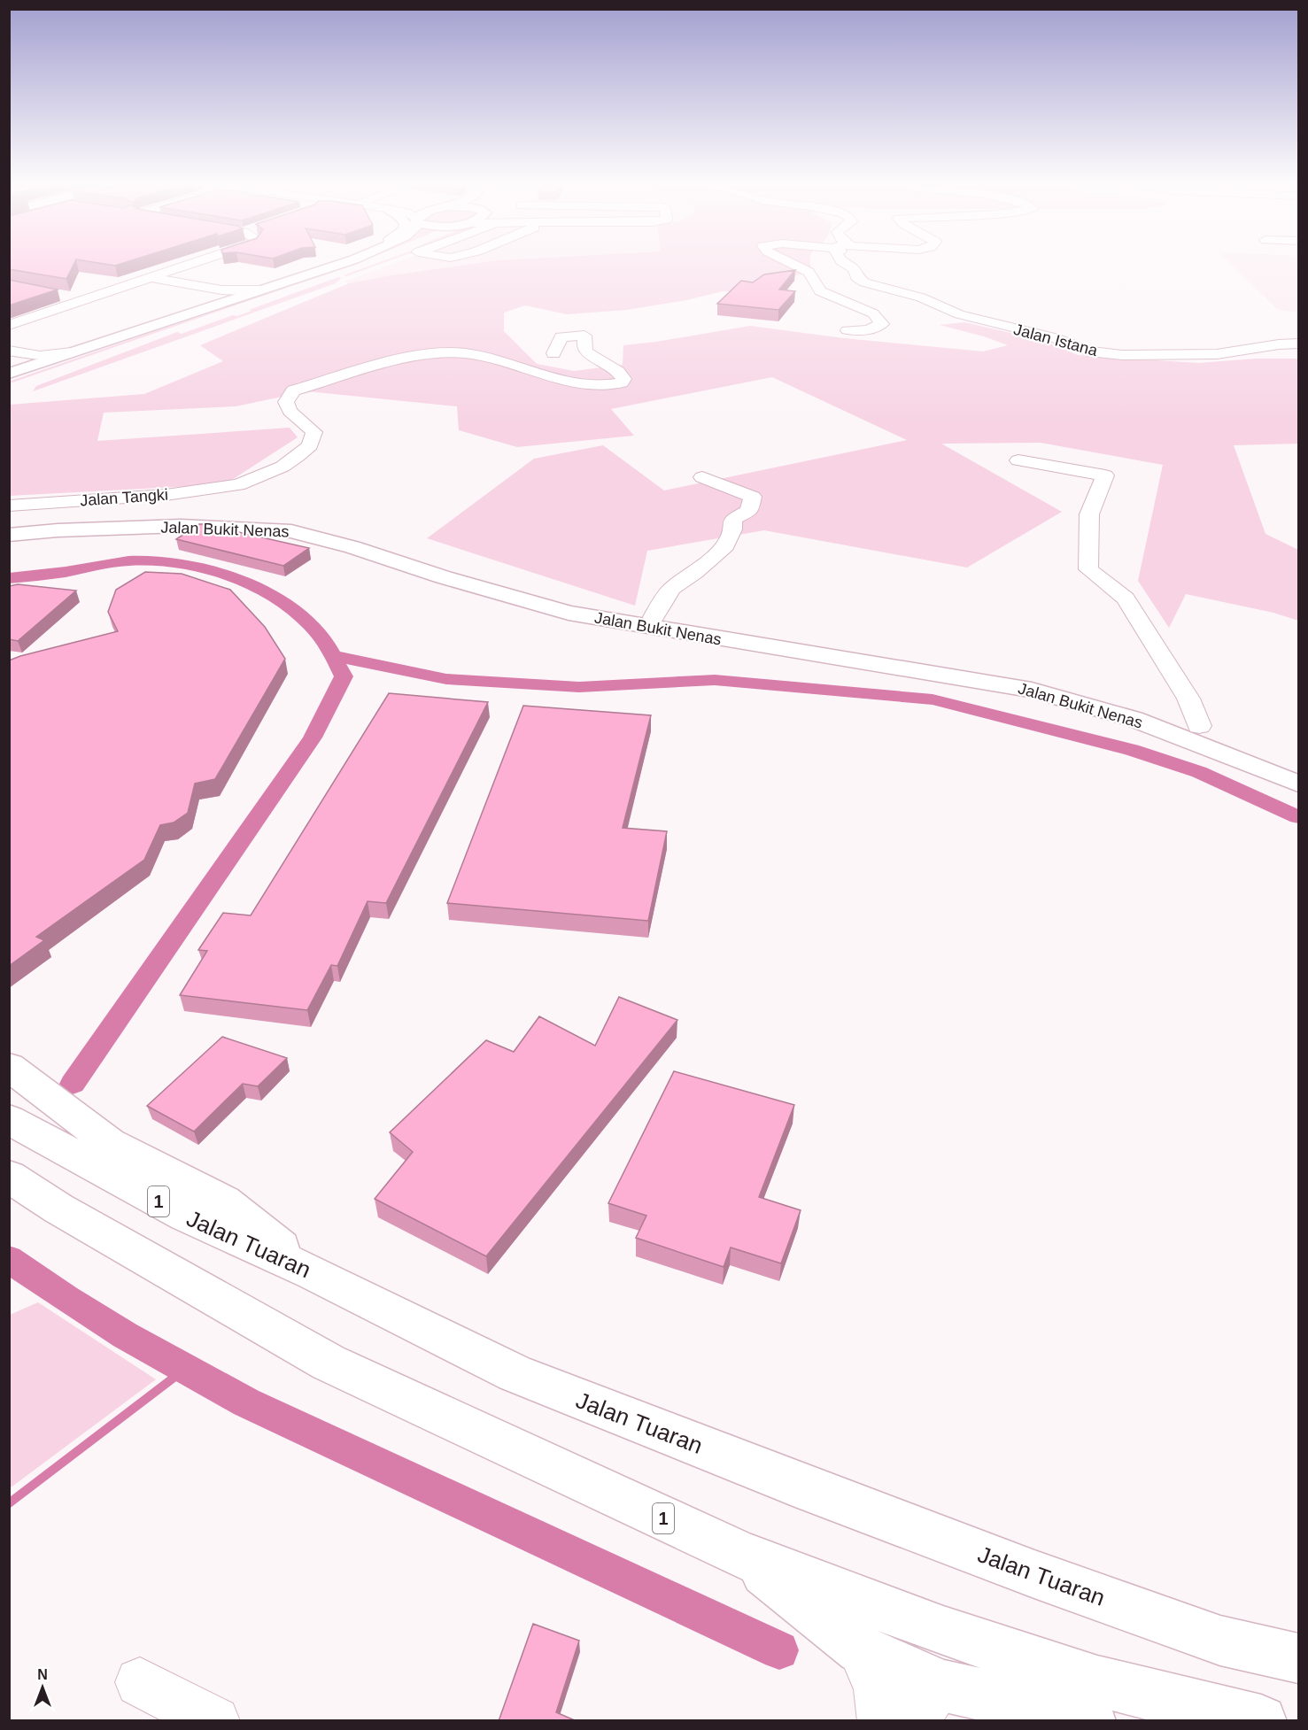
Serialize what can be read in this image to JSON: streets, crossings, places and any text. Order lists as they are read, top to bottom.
{
  "streets": {
    "main road": ["Jalan Bukit Nenas", "1", "Jalan Tuaran"],
    "street": ["Jalan Istana", "Jalan Tangki"]
  },
  "crossings": [
    ["Jalan Tangki", "Jalan Bukit Nenas"]
  ],
  "north": "top"
}
